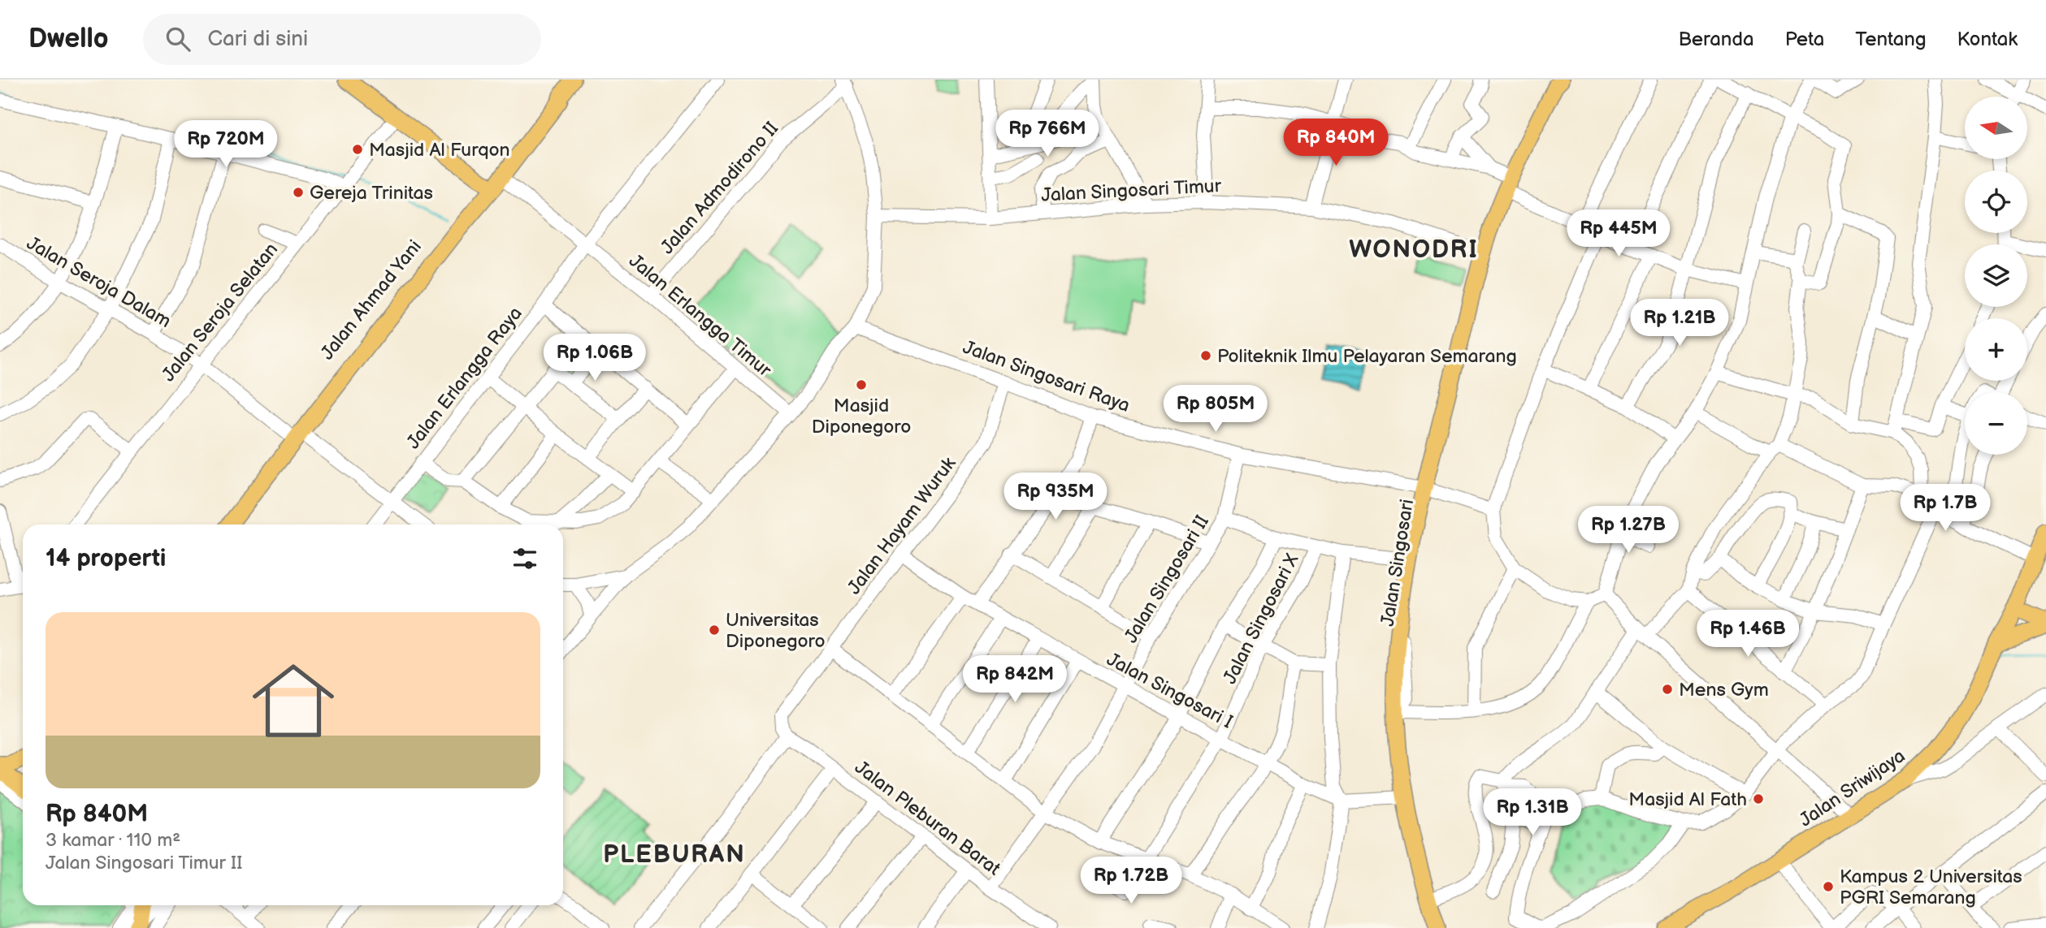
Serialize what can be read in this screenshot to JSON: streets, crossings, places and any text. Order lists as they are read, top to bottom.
{
  "streets": {
    "main road": ["Jalan Ahmad Yani", "Jalan Sriwijaya"],
    "street": [
      "Jalan Admodirono II",
      "Jalan Singosari Timur",
      "Jalan Seroja Dalam",
      "Jalan Seroja Selatan",
      "Jalan Erlangga Timur",
      "Jalan Singosari Raya",
      "Jalan Erlangga Raya",
      "Jalan Hayam Wuruk",
      "Jalan Singosari",
      "Jalan Singosari II",
      "Jalan Singosari X",
      "Jalan Singosari I",
      "Jalan Pleburan Barat"
    ]
  },
  "crossings": [
    ["Jalan Admodirono II", "Jalan Erlangga Timur"],
    ["Jalan Seroja Dalam", "Jalan Ahmad Yani"],
    ["Jalan Seroja Dalam", "Jalan Seroja Selatan"],
    ["Jalan Seroja Dalam", "Jalan Erlangga Raya"],
    ["Jalan Ahmad Yani", "Jalan Erlangga Timur"],
    ["Jalan Erlangga Timur", "Jalan Erlangga Raya"],
    ["Jalan Singosari Raya", "Jalan Hayam Wuruk"],
    ["Jalan Singosari Raya", "Jalan Singosari"],
    ["Jalan Singosari Raya", "Jalan Singosari II"],
    ["Jalan Hayam Wuruk", "Jalan Singosari I"],
    ["Jalan Hayam Wuruk", "Jalan Pleburan Barat"],
    ["Jalan Singosari II", "Jalan Singosari I"],
    ["Jalan Singosari II", "Jalan Pleburan Barat"],
    ["Jalan Singosari X", "Jalan Singosari I"]
  ],
  "districts": ["WONODRI", "PLEBURAN"],
  "places": [
    "Masjid Al Furqon",
    "Gereja Trinitas",
    "Politeknik Ilmu Pelayaran Semarang",
    "Masjid Diponegoro",
    "Universitas Diponegoro",
    "Mens Gym",
    "Masjid Al Fath",
    "Kampus 2 Universitas PGRI Semarang"
  ],
  "north": "left",
  "page": {
    "header": "Dwello",
    "search": "Cari di sini",
    "nav": [
      "Beranda",
      "Peta",
      "Tentang",
      "Kontak"
    ],
    "map_buttons": ["+", "−"],
    "price": [
      "Rp 766M",
      "Rp 840M",
      "Rp 720M",
      "Rp 445M",
      "Rp 1.21B",
      "Rp 1.06B",
      "Rp 805M",
      "Rp 935M",
      "Rp 1.7B",
      "Rp 1.27B",
      "Rp 1.46B",
      "Rp 842M",
      "Rp 1.31B",
      "Rp 1.72B"
    ],
    "heading": "14 properti",
    "list": [
      {
        "name": "Rp 840M",
        "note": "3 kamar · 110 m² · Jalan Singosari Timur II"
      }
    ]
  }
}
